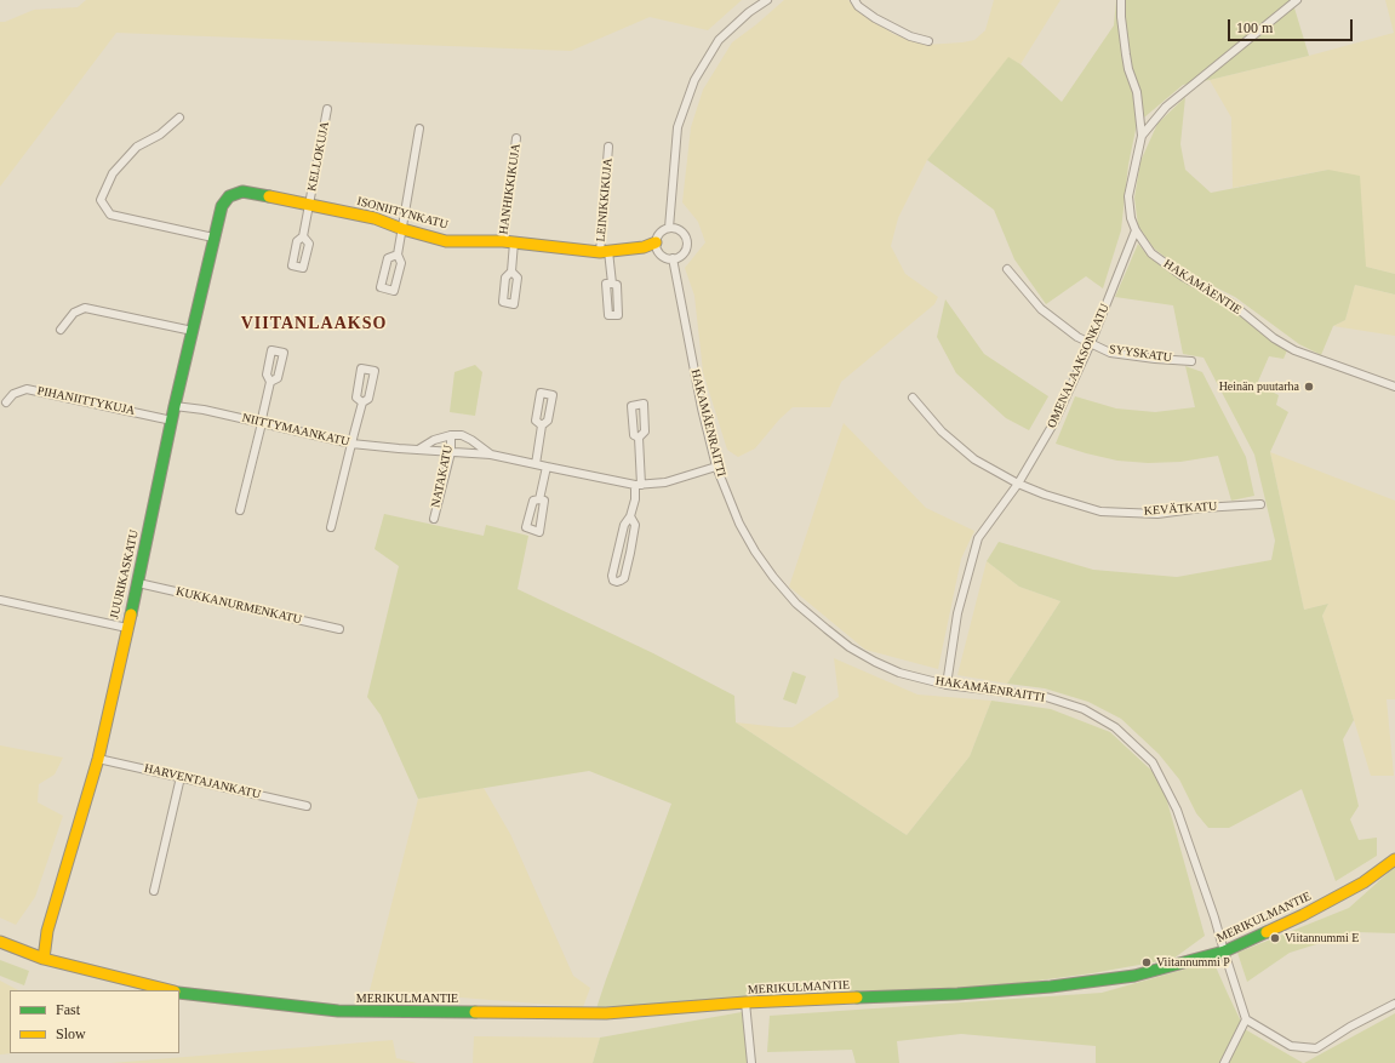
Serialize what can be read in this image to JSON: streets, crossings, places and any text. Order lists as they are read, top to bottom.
{
  "streets": {
    "street": [
      "KELLOKUJA",
      "HANHIKKIKUJA",
      "LEINIKKIKUJA",
      "ISONIITYNKATU",
      "HAKAMÄENTIE",
      "SYYSKATU",
      "OMENALAAKSONKATU",
      "PIHANIITTYKUJA",
      "HAKAMÄENRAITTI",
      "NIITTYMAANKATU",
      "NATAKATU",
      "KEVÄTKATU",
      "JUURIKASKATU",
      "KUKKANURMENKATU",
      "HARVENTAJANKATU",
      "MERIKULMANTIE"
    ]
  },
  "crossings": [
    ["KELLOKUJA", "ISONIITYNKATU"],
    ["HANHIKKIKUJA", "ISONIITYNKATU"],
    ["LEINIKKIKUJA", "ISONIITYNKATU"],
    ["ISONIITYNKATU", "HAKAMÄENRAITTI"],
    ["ISONIITYNKATU", "JUURIKASKATU"],
    ["HAKAMÄENTIE", "OMENALAAKSONKATU"],
    ["SYYSKATU", "OMENALAAKSONKATU"],
    ["OMENALAAKSONKATU", "HAKAMÄENRAITTI"],
    ["OMENALAAKSONKATU", "KEVÄTKATU"],
    ["PIHANIITTYKUJA", "JUURIKASKATU"],
    ["HAKAMÄENRAITTI", "NIITTYMAANKATU"],
    ["HAKAMÄENRAITTI", "MERIKULMANTIE"],
    ["NIITTYMAANKATU", "NATAKATU"],
    ["NIITTYMAANKATU", "JUURIKASKATU"],
    ["JUURIKASKATU", "KUKKANURMENKATU"],
    ["JUURIKASKATU", "HARVENTAJANKATU"],
    ["JUURIKASKATU", "MERIKULMANTIE"]
  ],
  "districts": ["VIITANLAAKSO"],
  "places": ["Heinän puutarha", "Viitannummi E", "Viitannummi P"],
  "legend": ["Fast", "Slow"],
  "scale_bar": "100 m"
}
